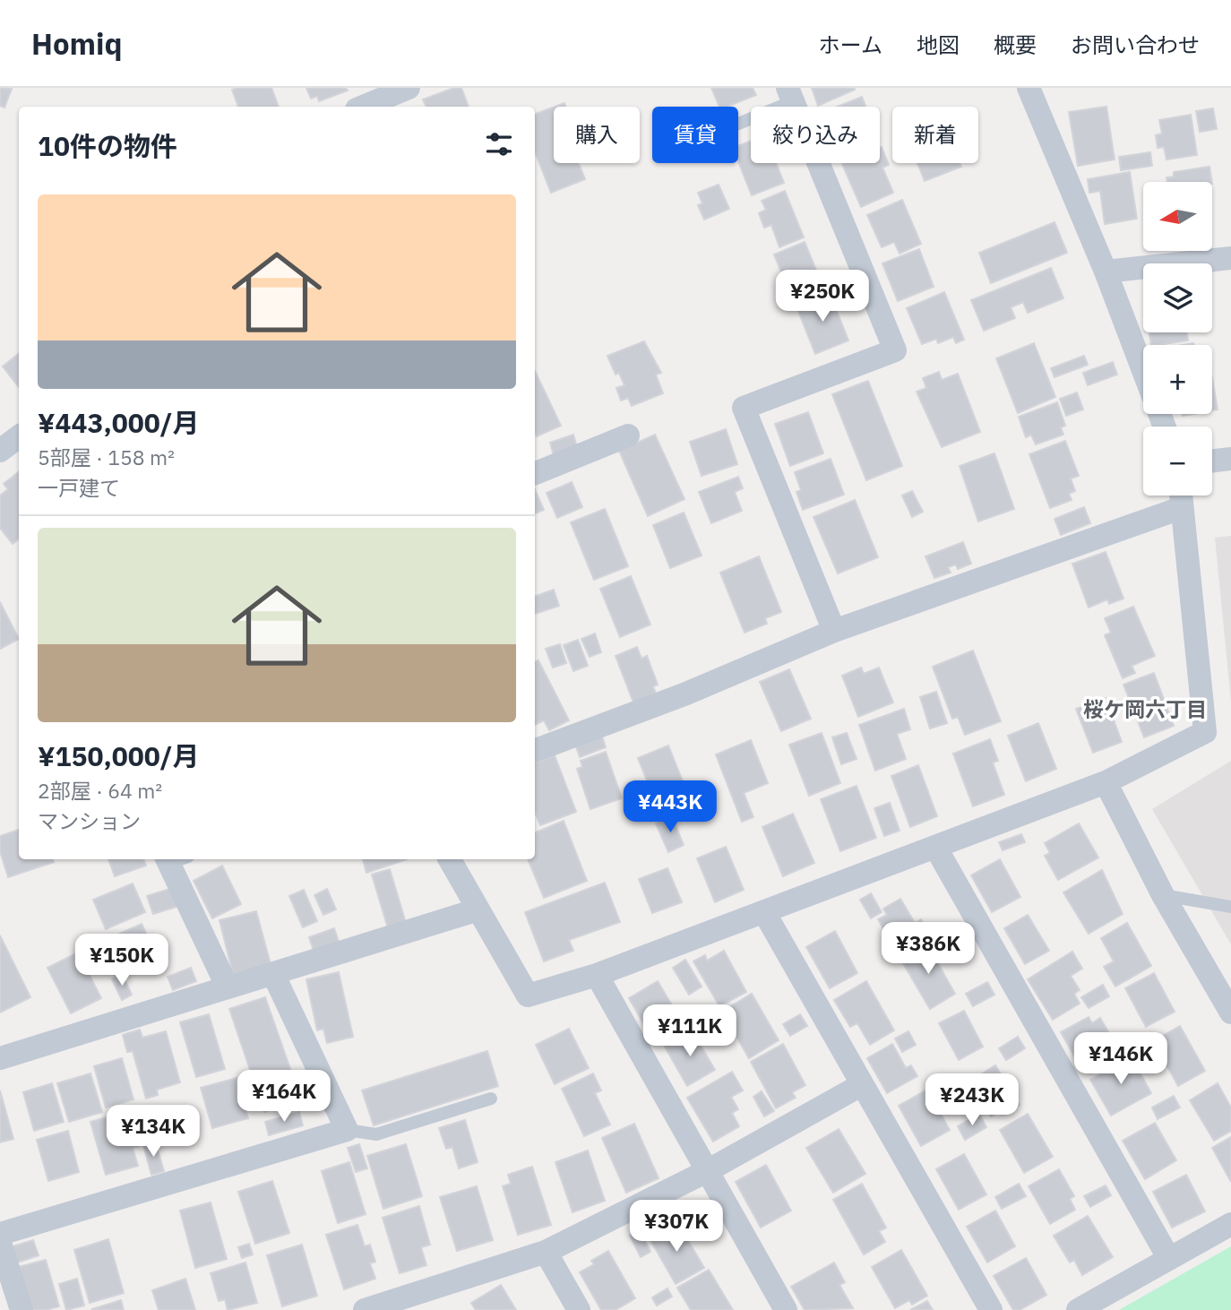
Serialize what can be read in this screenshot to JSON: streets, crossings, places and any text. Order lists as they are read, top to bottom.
{
  "districts": ["桜ケ岡六丁目"],
  "north": "left",
  "page": {
    "header": "Homiq",
    "nav": [
      "ホーム",
      "地図",
      "概要",
      "お問い合わせ"
    ],
    "chip": [
      "購入",
      "賃貸",
      "絞り込み",
      "新着"
    ],
    "heading": "10件の物件",
    "map_buttons": ["+", "−"],
    "list": [
      {
        "name": "¥443,000/月",
        "note": "5部屋 · 158 m² · 一戸建て"
      },
      {
        "name": "¥150,000/月",
        "note": "2部屋 · 64 m² · マンション"
      }
    ],
    "price": [
      "¥250K",
      "¥443K",
      "¥386K",
      "¥150K",
      "¥111K",
      "¥146K",
      "¥164K",
      "¥243K",
      "¥134K",
      "¥307K"
    ]
  }
}
